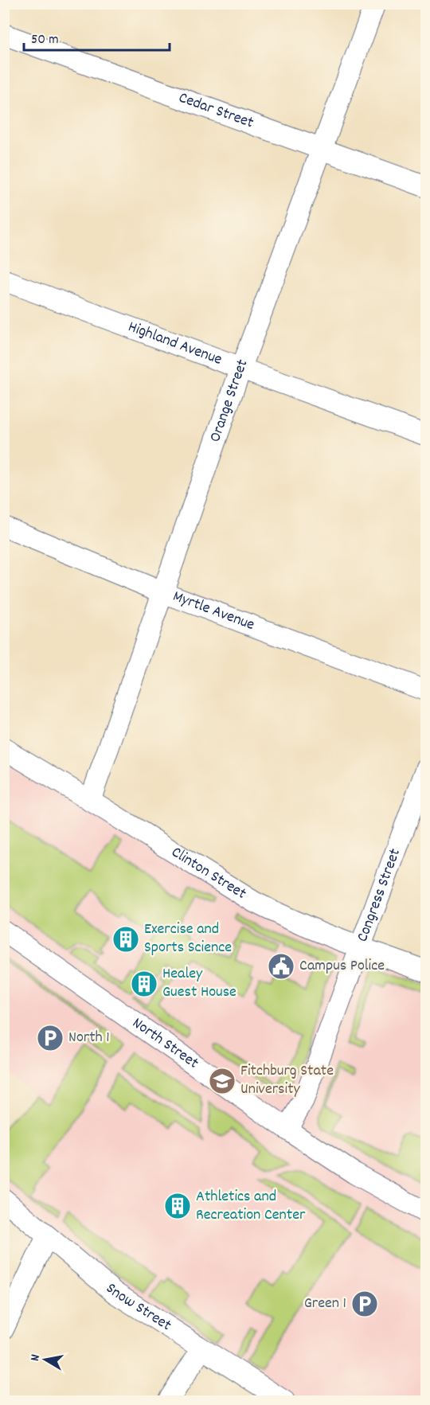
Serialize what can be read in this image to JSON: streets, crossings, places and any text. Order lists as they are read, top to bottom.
{
  "streets": {
    "street": [
      "Cedar Street",
      "Highland Avenue",
      "Orange Street",
      "Myrtle Avenue",
      "Clinton Street",
      "Congress Street",
      "North Street",
      "Snow Street"
    ]
  },
  "crossings": [
    ["Cedar Street", "Orange Street"],
    ["Highland Avenue", "Orange Street"],
    ["Orange Street", "Myrtle Avenue"],
    ["Orange Street", "Clinton Street"],
    ["Clinton Street", "Congress Street"],
    ["Congress Street", "North Street"]
  ],
  "places": {
    "building": ["Exercise and Sports Science", "Healey Guest House", "Athletics and Recreation Center"],
    "public building": ["Campus Police"],
    "parking": ["North 1", "Green 1"],
    "school or university": ["Fitchburg State University"]
  },
  "scale_bar": "50 m",
  "north": "left"
}
